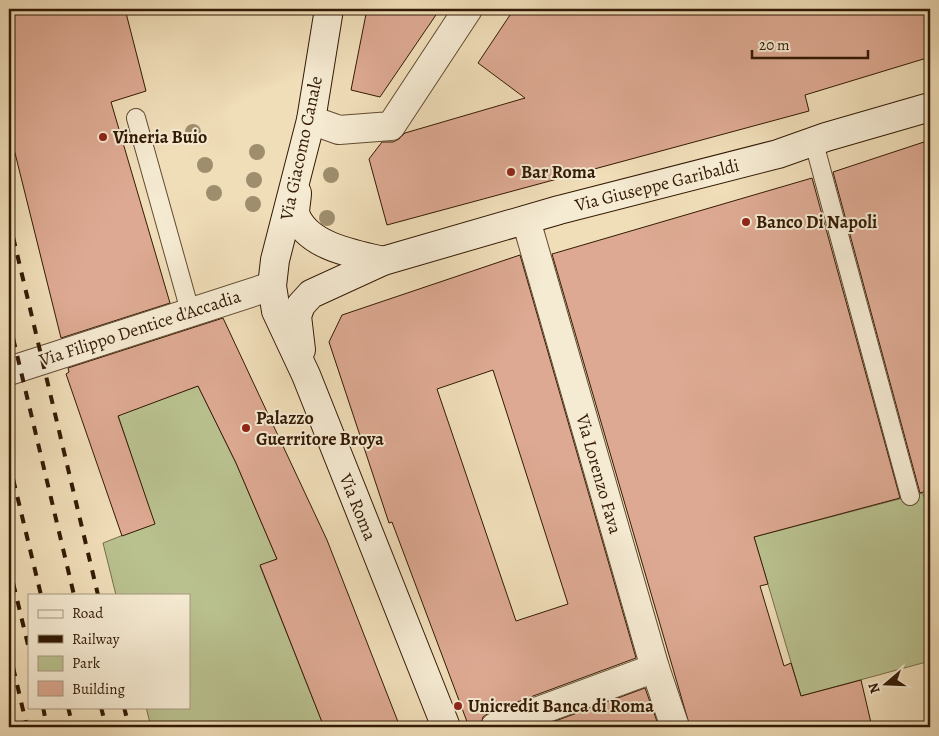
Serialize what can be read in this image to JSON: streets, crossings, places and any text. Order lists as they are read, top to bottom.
{
  "streets": {
    "street": [
      "Via Giacomo Canale",
      "Via Giuseppe Garibaldi",
      "Via Filippo Dentice d'Accadia",
      "Via Lorenzo Fava",
      "Via Roma"
    ]
  },
  "crossings": [
    ["Via Giacomo Canale", "Via Filippo Dentice d'Accadia"],
    ["Via Giacomo Canale", "Via Roma"],
    ["Via Giuseppe Garibaldi", "Via Lorenzo Fava"],
    ["Via Giuseppe Garibaldi", "Via Roma"],
    ["Via Filippo Dentice d'Accadia", "Via Roma"]
  ],
  "places": [
    "Vineria Buio",
    "Bar Roma",
    "Banco Di Napoli",
    "Palazzo Guerritore Broya",
    "Unicredit Banca di Roma"
  ],
  "legend": [
    "Road",
    "Railway",
    "Park",
    "Building"
  ],
  "scale_bar": "20 m",
  "north": "left"
}
